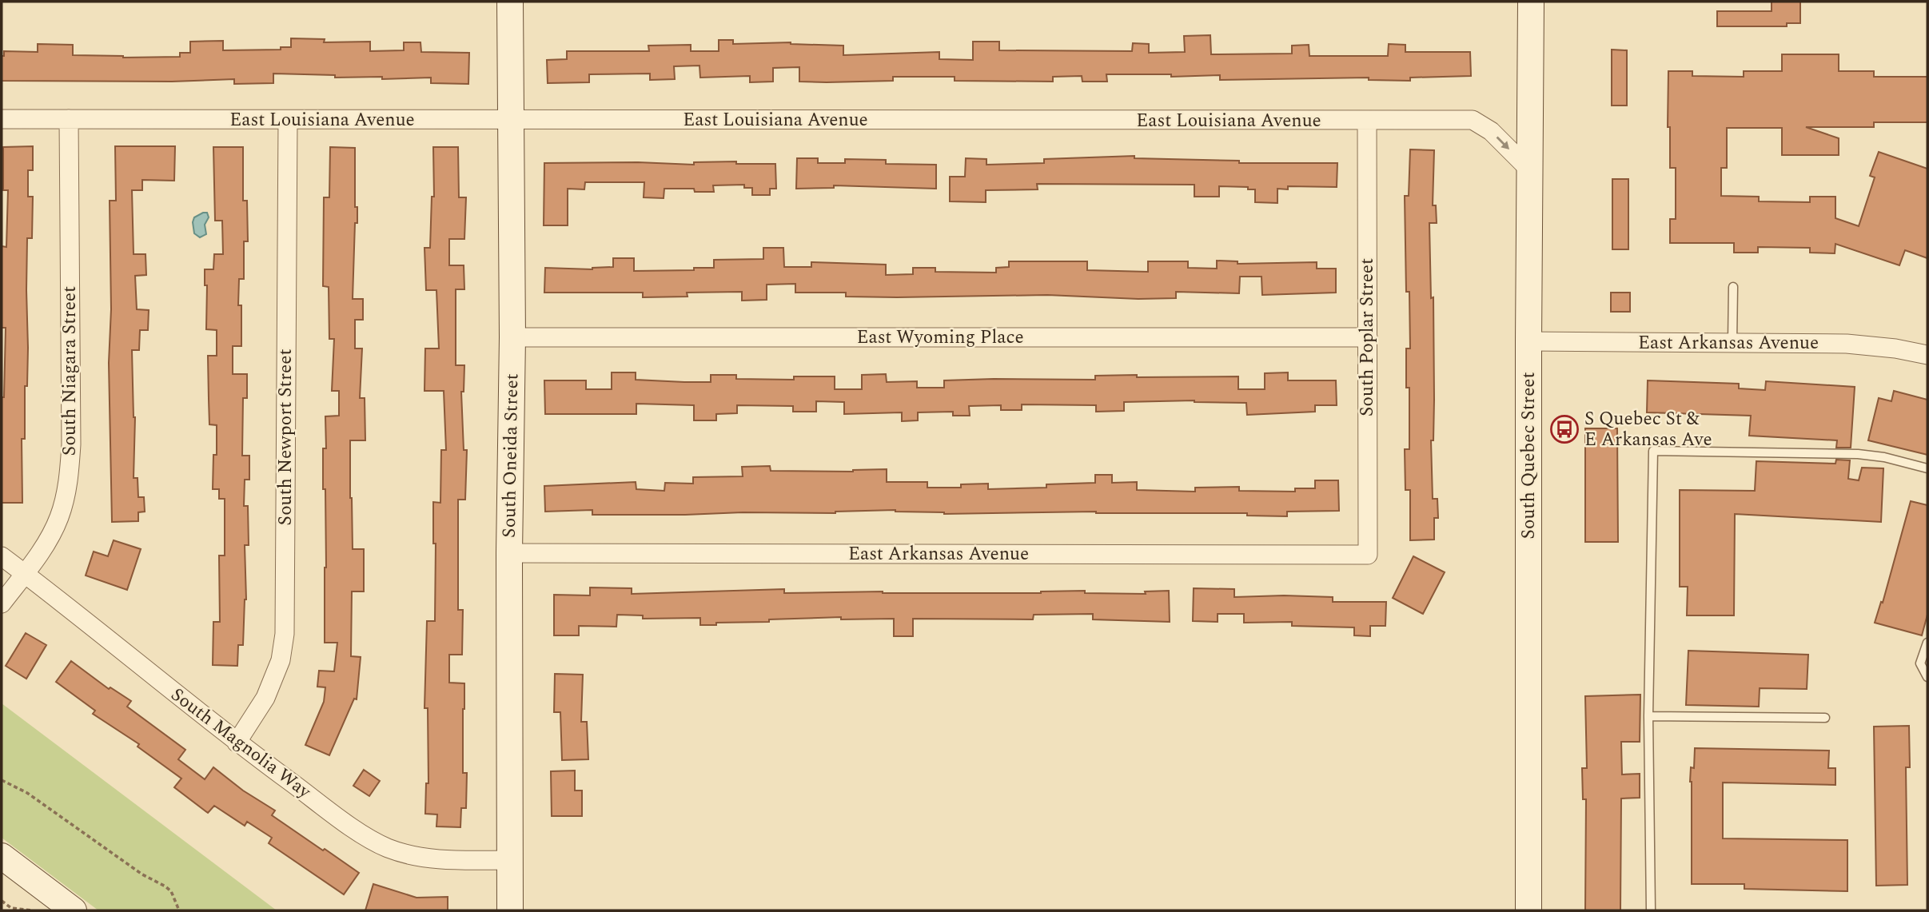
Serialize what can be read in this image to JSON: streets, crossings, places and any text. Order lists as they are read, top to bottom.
{
  "streets": {
    "street": [
      "East Louisiana Avenue",
      "East Wyoming Place",
      "South Poplar Street",
      "East Arkansas Avenue",
      "South Niagara Street",
      "South Newport Street",
      "South Oneida Street",
      "South Quebec Street",
      "South Magnolia Way"
    ]
  },
  "crossings": [
    ["East Louisiana Avenue", "South Poplar Street"],
    ["East Louisiana Avenue", "South Niagara Street"],
    ["East Louisiana Avenue", "South Newport Street"],
    ["East Louisiana Avenue", "South Oneida Street"],
    ["East Louisiana Avenue", "South Quebec Street"],
    ["East Wyoming Place", "South Poplar Street"],
    ["East Wyoming Place", "South Oneida Street"],
    ["South Poplar Street", "East Arkansas Avenue"],
    ["East Arkansas Avenue", "South Oneida Street"],
    ["East Arkansas Avenue", "South Quebec Street"],
    ["South Niagara Street", "South Magnolia Way"],
    ["South Newport Street", "South Magnolia Way"],
    ["South Oneida Street", "South Magnolia Way"]
  ],
  "places": {
    "bus stop": ["S Quebec St & E Arkansas Ave"]
  }
}
